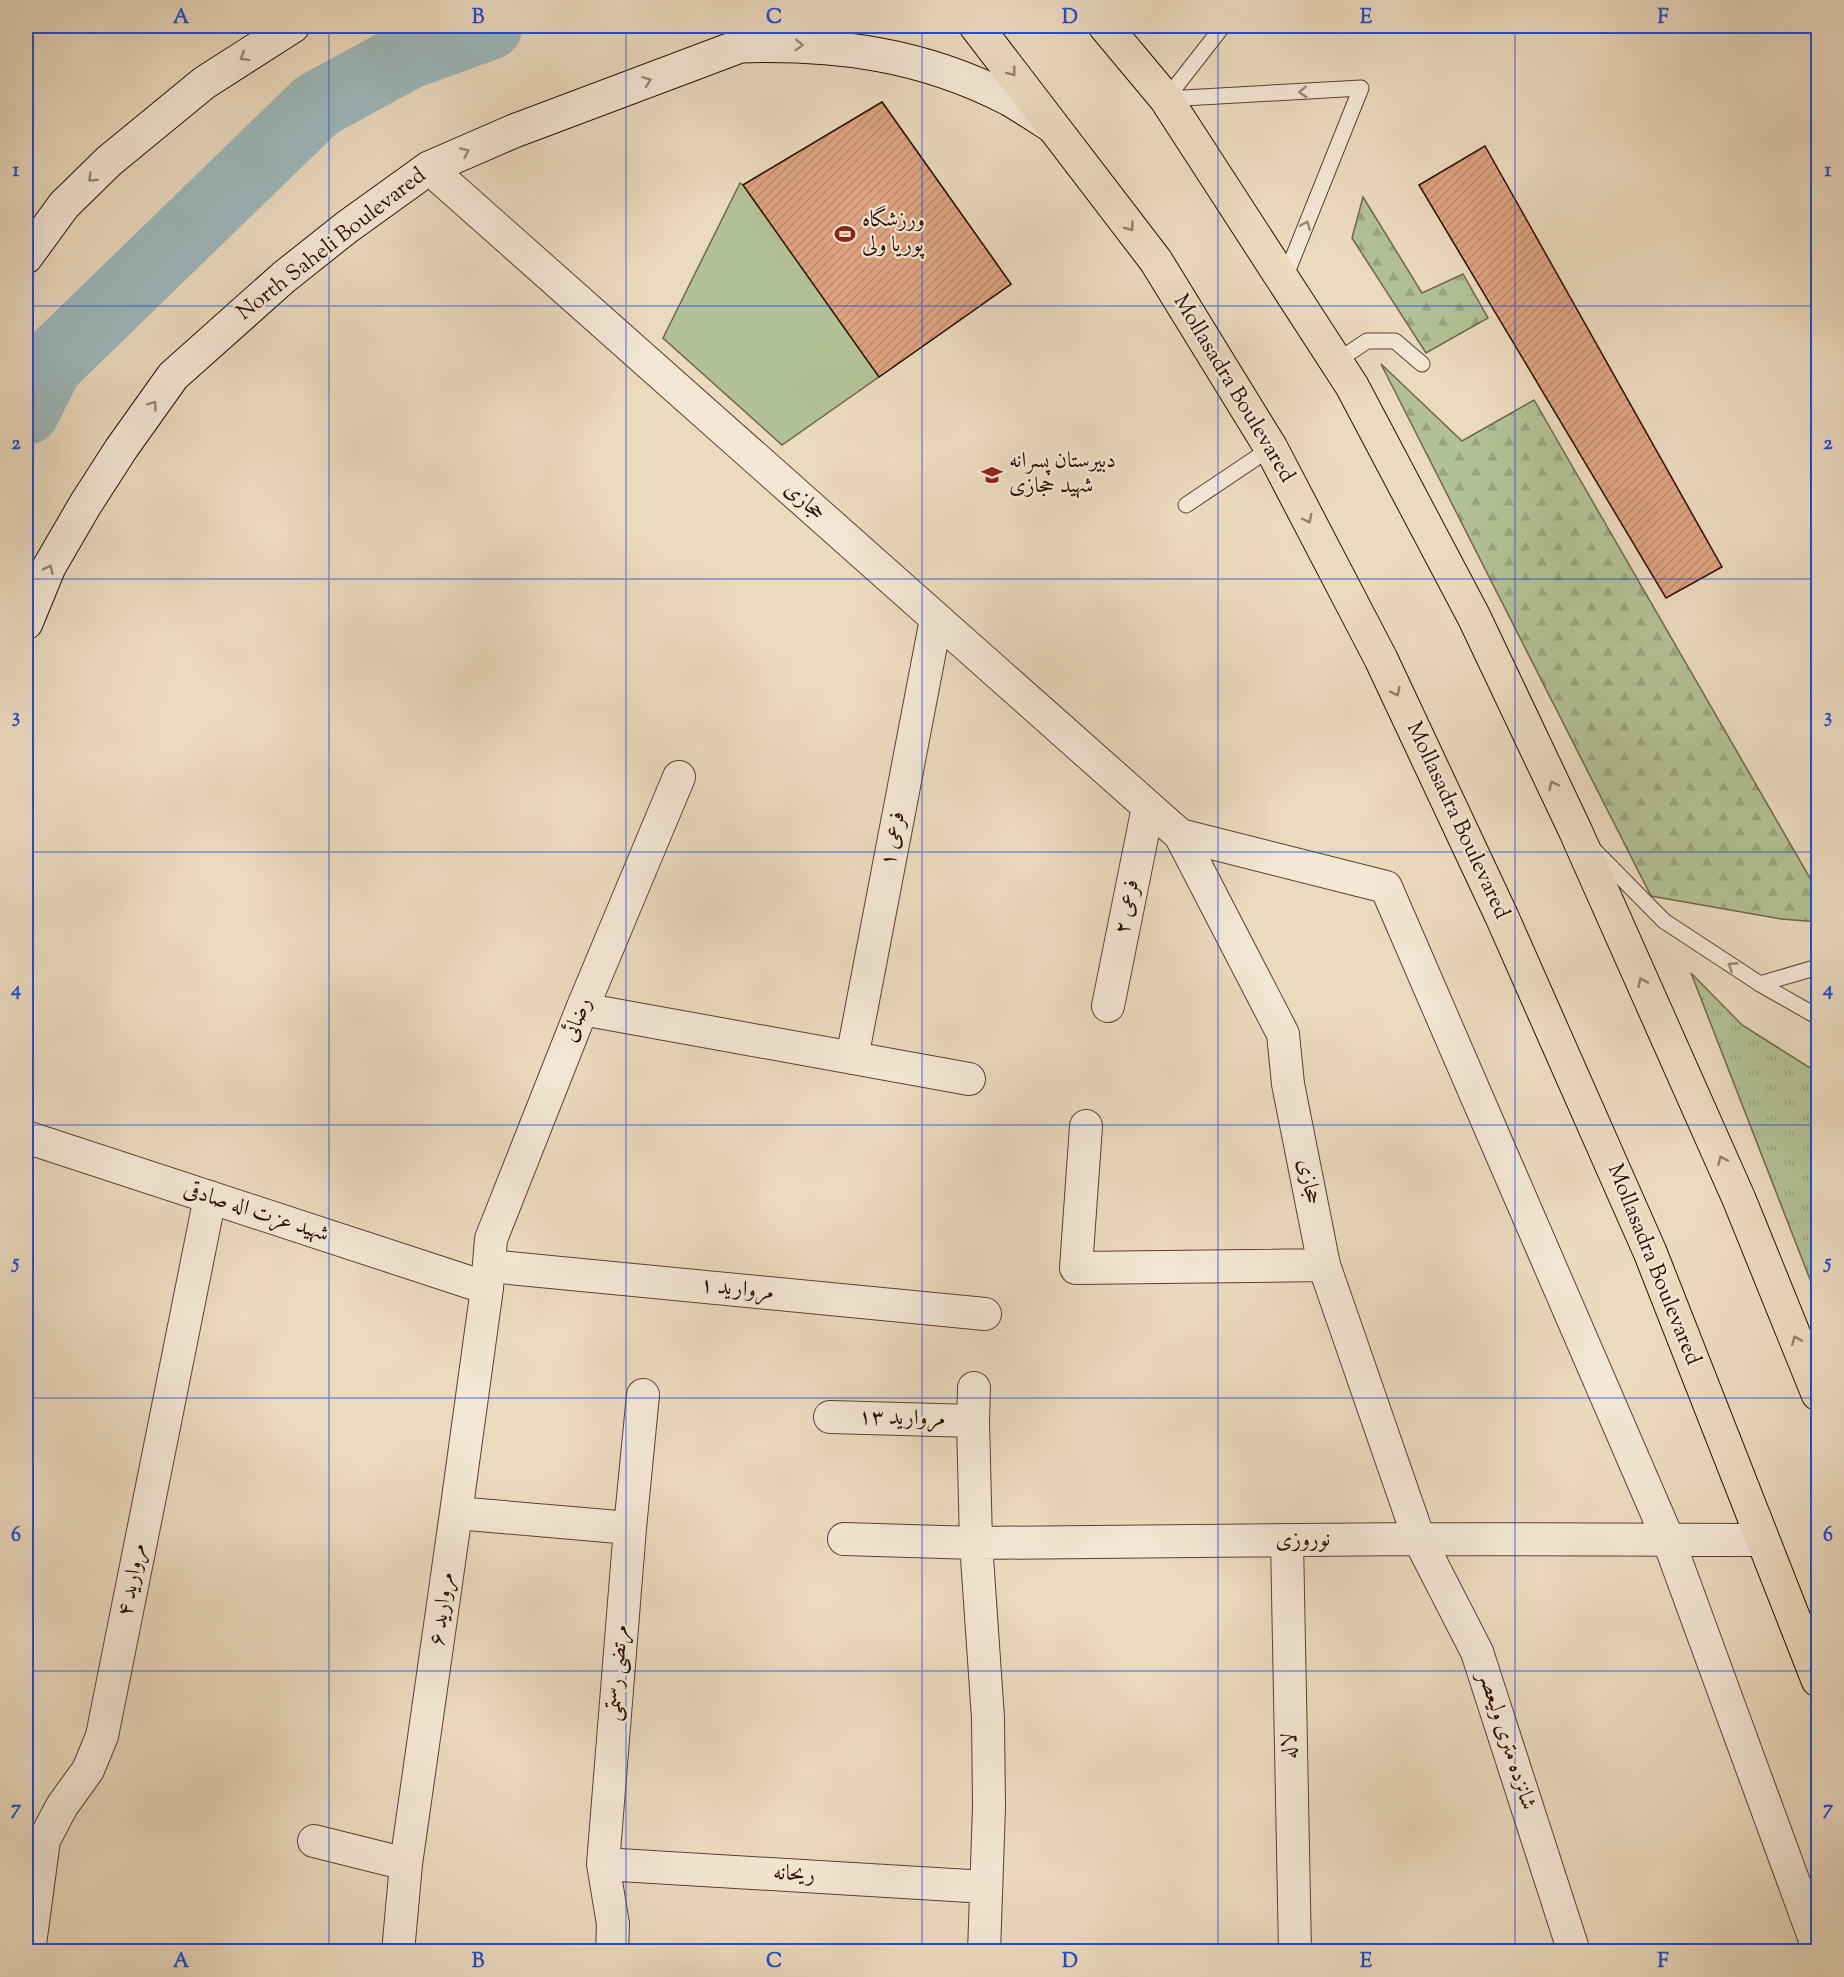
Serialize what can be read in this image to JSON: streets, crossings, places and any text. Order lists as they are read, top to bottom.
{
  "streets": {
    "highway": ["Mollasadra Boulevared"],
    "main road": ["North Saheli Boulevared"],
    "street": [
      "حجازی",
      "فرعی ۱",
      "فرعی ۲",
      "رضائی",
      "شهید عزت اله صادقی",
      "مروارید ۱",
      "مروارید ۱۳",
      "نوروزی",
      "مروارید ۴",
      "مروارید ۶",
      "مرتضی رستمی",
      "شانزده متری ولیعصر",
      "لاله",
      "ریحانه"
    ]
  },
  "crossings": [
    ["North Saheli Boulevared", "حجازی"],
    ["Mollasadra Boulevared", "نوروزی"],
    ["حجازی", "فرعی ۱"],
    ["حجازی", "فرعی ۲"],
    ["حجازی", "نوروزی"],
    ["حجازی", "شانزده متری ولیعصر"],
    ["رضائی", "شهید عزت اله صادقی"],
    ["رضائی", "مروارید ۱"],
    ["رضائی", "مروارید ۶"],
    ["شهید عزت اله صادقی", "مروارید ۱"],
    ["شهید عزت اله صادقی", "مروارید ۴"],
    ["شهید عزت اله صادقی", "مروارید ۶"],
    ["مروارید ۱", "مروارید ۶"],
    ["نوروزی", "شانزده متری ولیعصر"],
    ["نوروزی", "لاله"],
    ["مرتضی رستمی", "ریحانه"]
  ],
  "places": {
    "sports": ["ورزشگاه پوریا ولی"],
    "school or university": ["دبیرستان پسرانه شهید حجازی"]
  },
  "grid": {
    "columns": [
      "A",
      "B",
      "C",
      "D",
      "E",
      "F"
    ],
    "rows": [
      "1",
      "2",
      "3",
      "4",
      "5",
      "6",
      "7"
    ]
  }
}
